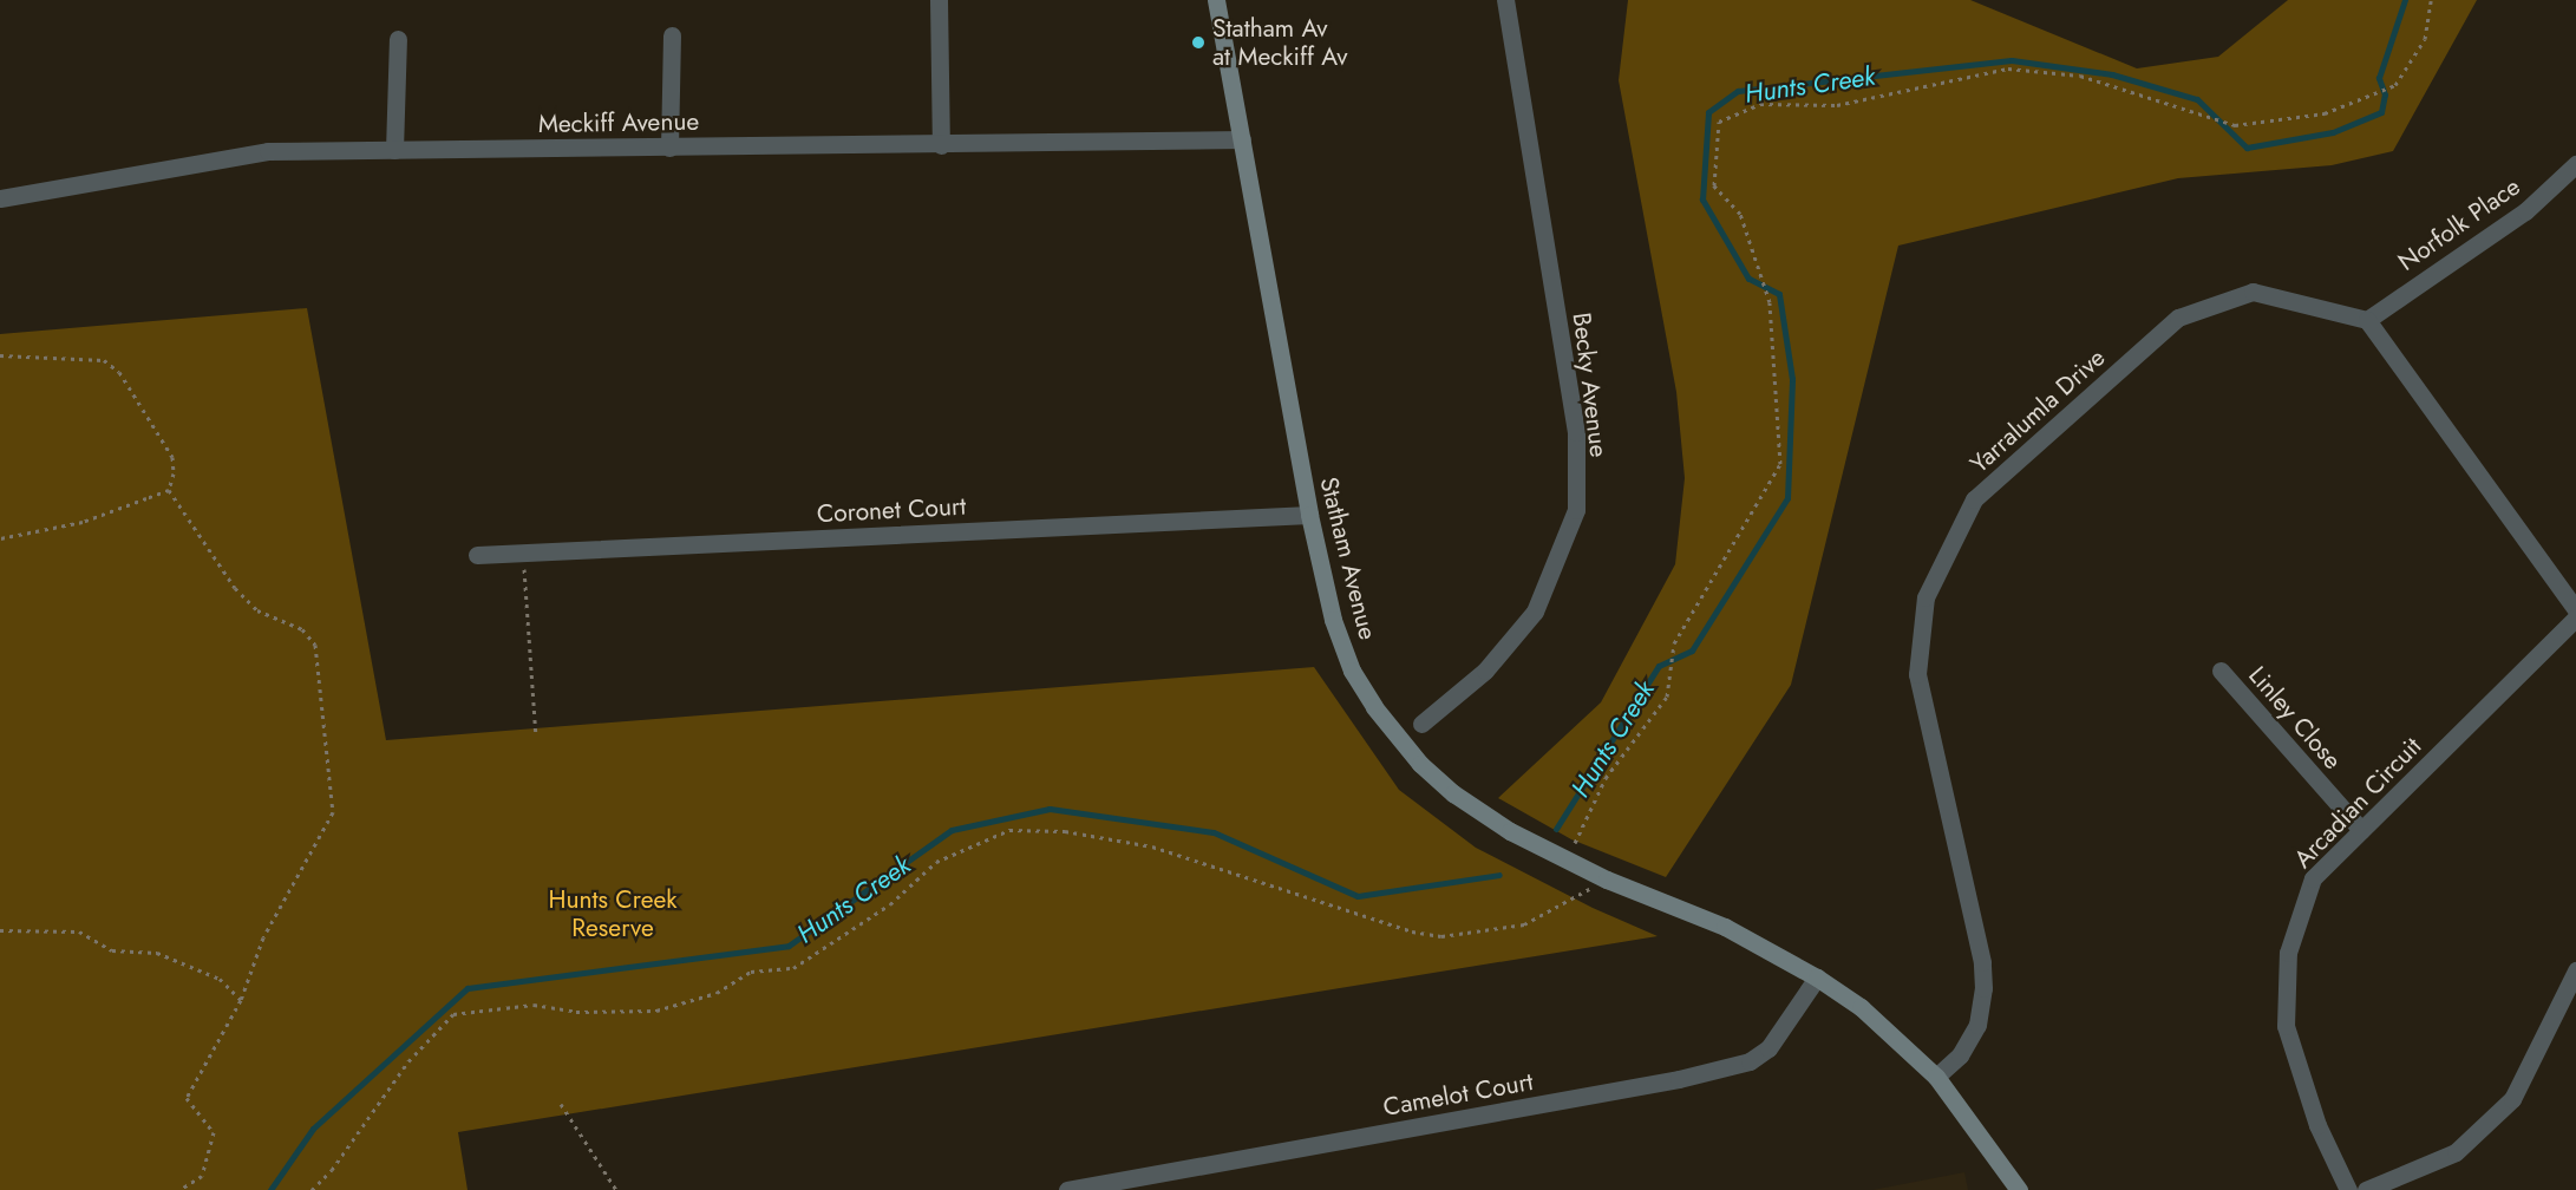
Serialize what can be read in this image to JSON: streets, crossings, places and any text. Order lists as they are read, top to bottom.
{
  "streets": {
    "main road": ["Statham Avenue"],
    "street": [
      "Meckiff Avenue",
      "Norfolk Place",
      "Becky Avenue",
      "Yarralumla Drive",
      "Coronet Court",
      "Linley Close",
      "Arcadian Circuit",
      "Camelot Court"
    ]
  },
  "crossings": [
    ["Meckiff Avenue", "Statham Avenue"],
    ["Norfolk Place", "Yarralumla Drive"],
    ["Yarralumla Drive", "Statham Avenue"],
    ["Coronet Court", "Statham Avenue"],
    ["Statham Avenue", "Camelot Court"],
    ["Linley Close", "Arcadian Circuit"]
  ],
  "water": ["Hunts Creek"],
  "parks": ["Hunts Creek Reserve"],
  "places": ["Statham Av at Meckiff Av"]
}
